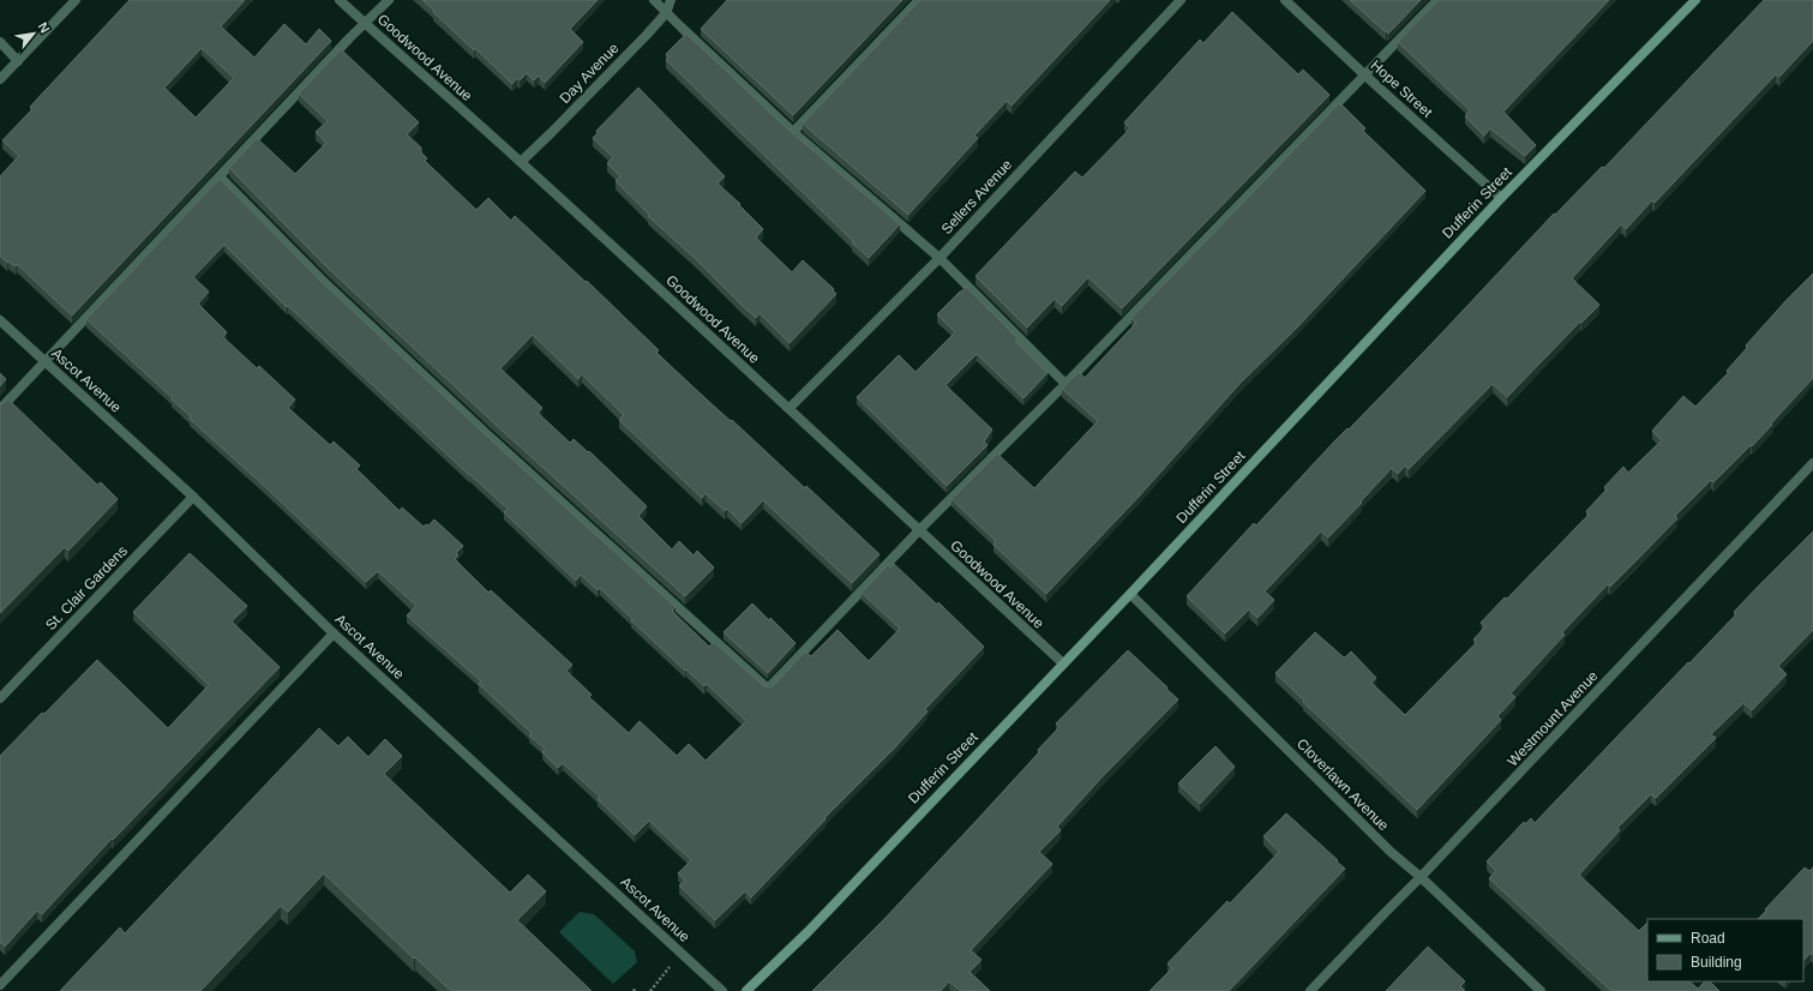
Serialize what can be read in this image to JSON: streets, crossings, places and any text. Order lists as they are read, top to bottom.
{
  "streets": {
    "main road": ["Dufferin Street"],
    "street": [
      "Goodwood Avenue",
      "Day Avenue",
      "Hope Street",
      "Sellers Avenue",
      "Ascot Avenue",
      "St. Clair Gardens",
      "Westmount Avenue",
      "Cloverlawn Avenue"
    ]
  },
  "crossings": [
    ["Goodwood Avenue", "Day Avenue"],
    ["Goodwood Avenue", "Sellers Avenue"],
    ["Goodwood Avenue", "Dufferin Street"],
    ["Hope Street", "Dufferin Street"],
    ["Dufferin Street", "Cloverlawn Avenue"],
    ["Ascot Avenue", "St. Clair Gardens"],
    ["Westmount Avenue", "Cloverlawn Avenue"]
  ],
  "legend": ["Road", "Building"],
  "north": "top right"
}
